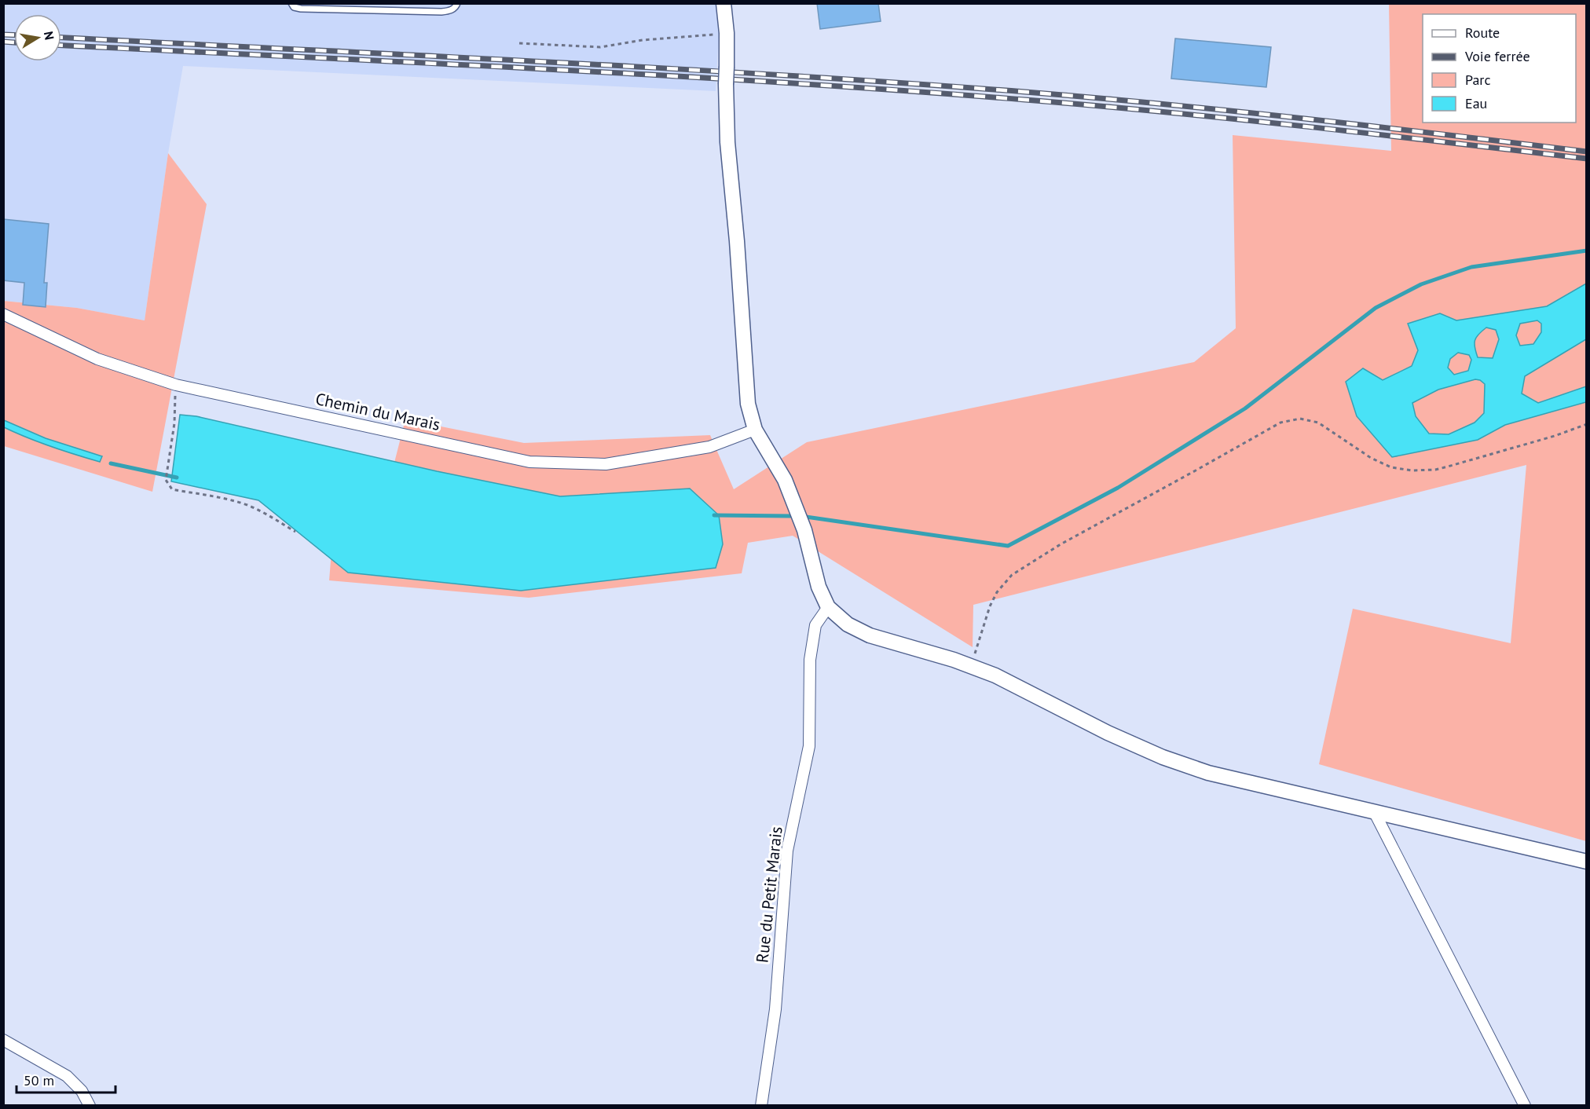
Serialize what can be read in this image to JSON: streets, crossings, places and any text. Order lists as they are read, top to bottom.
{
  "streets": {
    "street": ["Chemin du Marais", "Rue du Petit Marais"]
  },
  "legend": [
    "Route",
    "Voie ferrée",
    "Parc",
    "Eau"
  ],
  "scale_bar": "50 m",
  "north": "right"
}
